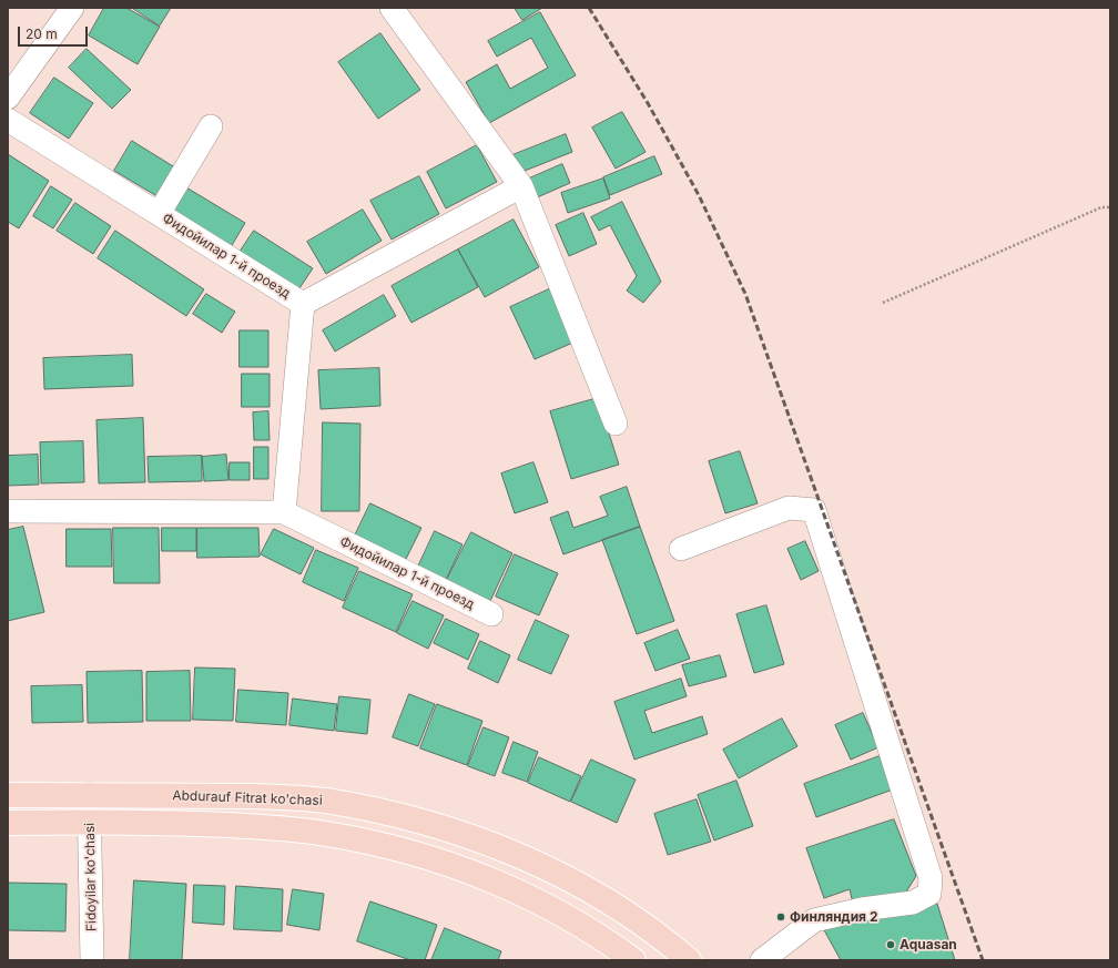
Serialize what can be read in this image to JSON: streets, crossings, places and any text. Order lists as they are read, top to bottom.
{
  "streets": {
    "main road": ["Abdurauf Fitrat ko'chasi"],
    "street": ["Фидойилар 1-й проезд", "Fidoyilar ko'chasi"]
  },
  "crossings": [
    ["Abdurauf Fitrat ko'chasi", "Fidoyilar ko'chasi"]
  ],
  "places": ["Финляндия 2", "Aquasan"],
  "scale_bar": "20 m"
}
